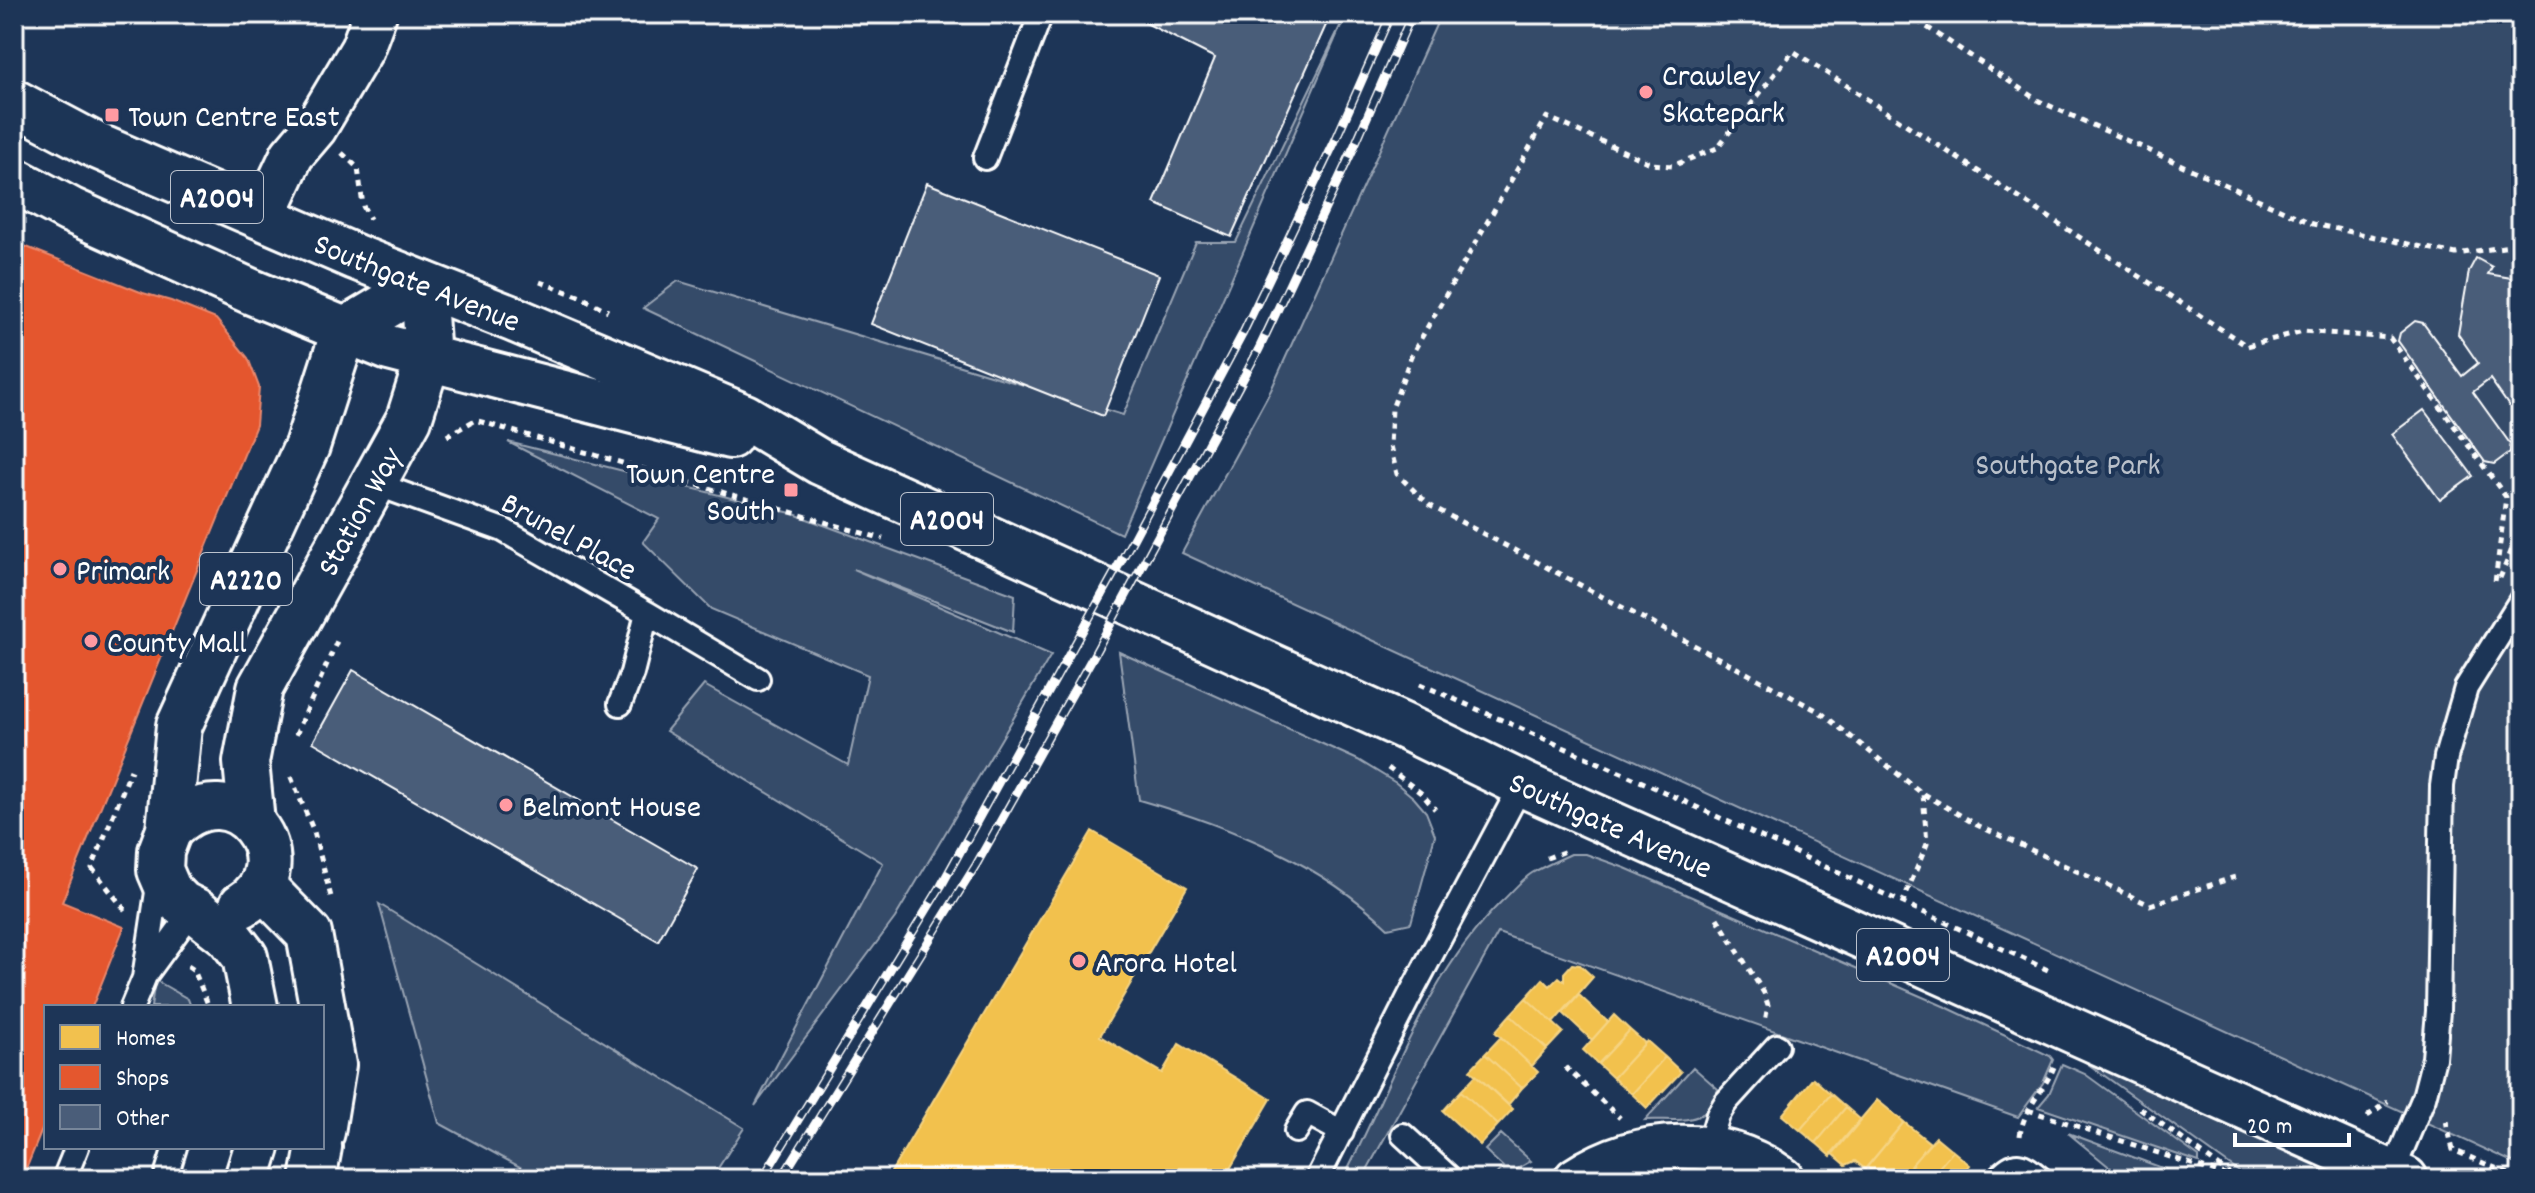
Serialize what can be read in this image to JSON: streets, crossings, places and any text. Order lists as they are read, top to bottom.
{
  "streets": {
    "main road": [
      "A2004",
      "Southgate Avenue",
      "Station Way",
      "A2220"
    ],
    "lane": ["Brunel Place"]
  },
  "crossings": [
    ["Southgate Avenue", "Station Way"],
    ["Southgate Avenue", "A2220"],
    ["Station Way", "Brunel Place"],
    ["Station Way", "A2220"]
  ],
  "parks": ["Southgate Park"],
  "places": {
    "other": [
      "Crawley Skatepark",
      "Primark",
      "County Mall",
      "Belmont House",
      "Arora Hotel"
    ],
    "transit": ["Town Centre East", "Town Centre South"]
  },
  "legend": ["Homes", "Shops", "Other"],
  "scale_bar": "20 m"
}
